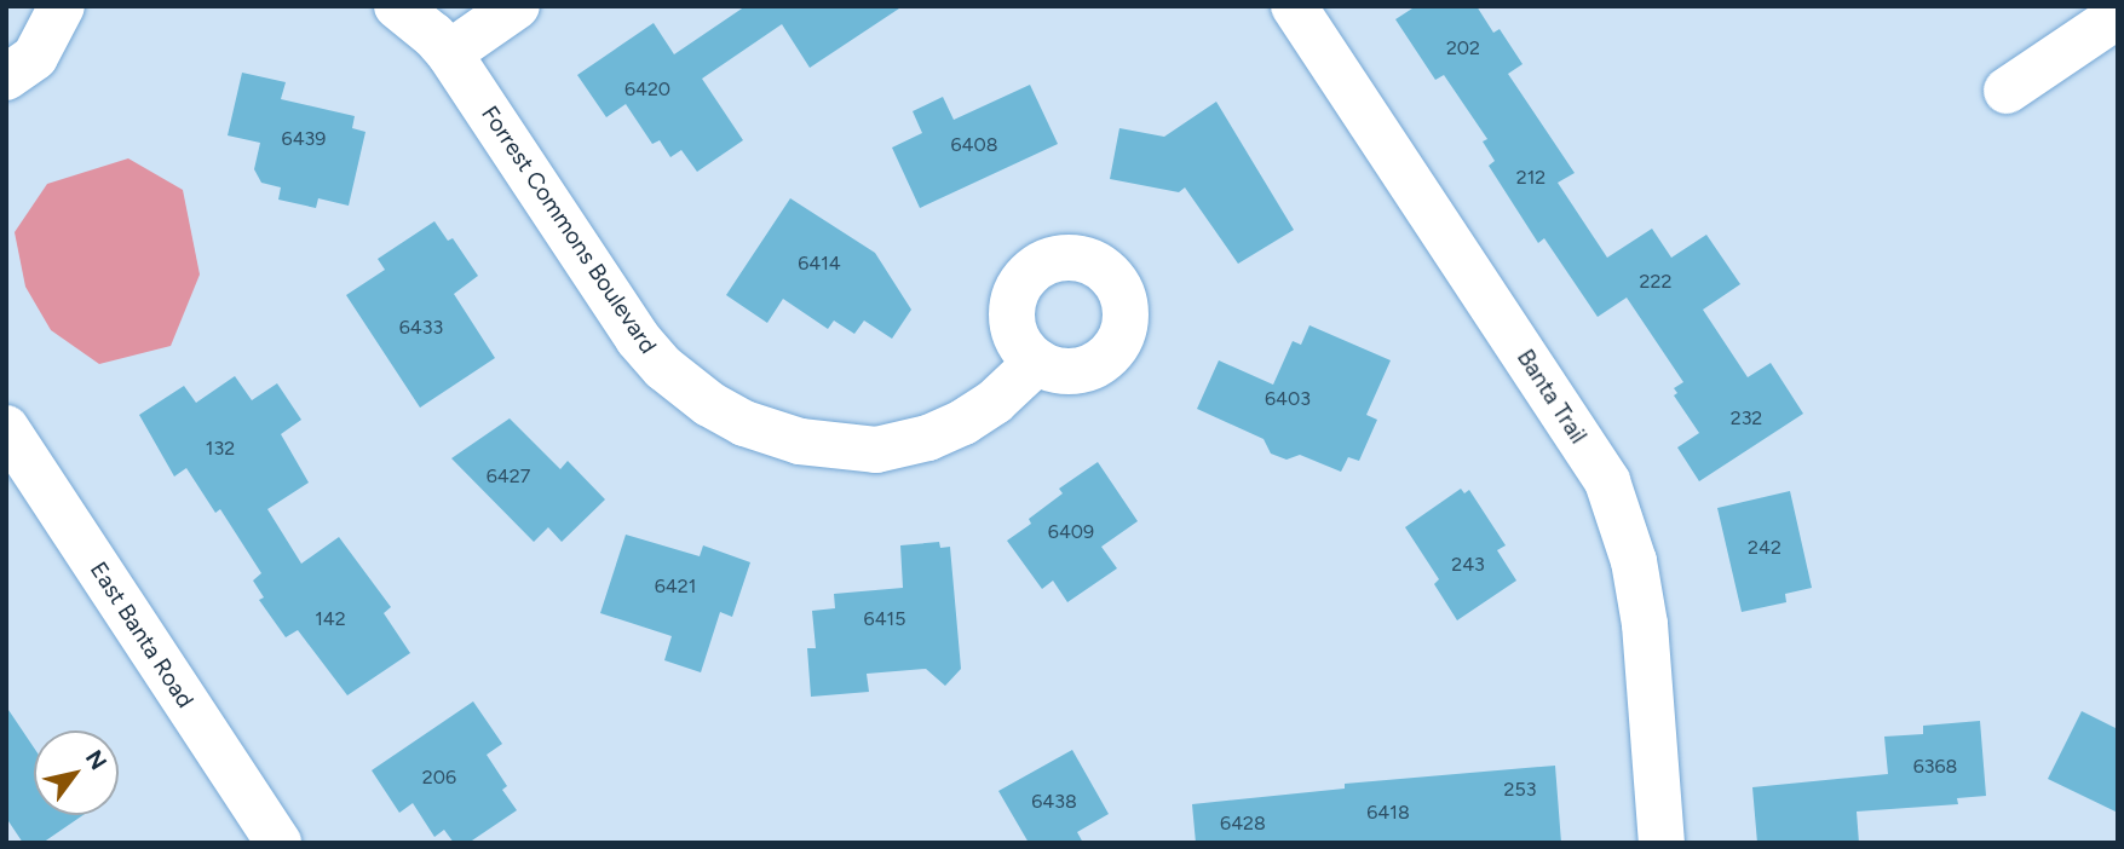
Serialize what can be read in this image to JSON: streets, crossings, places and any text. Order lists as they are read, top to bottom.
{
  "streets": {
    "street": ["Forrest Commons Boulevard", "Banta Trail", "East Banta Road"]
  },
  "house_numbers": [
    "202",
    "6420",
    "6439",
    "6408",
    "212",
    "6414",
    "222",
    "6433",
    "6403",
    "232",
    "132",
    "6427",
    "6409",
    "242",
    "243",
    "6421",
    "142",
    "6415",
    "6368",
    "206",
    "253",
    "6438",
    "6418",
    "6428"
  ],
  "north": "top right"
}
